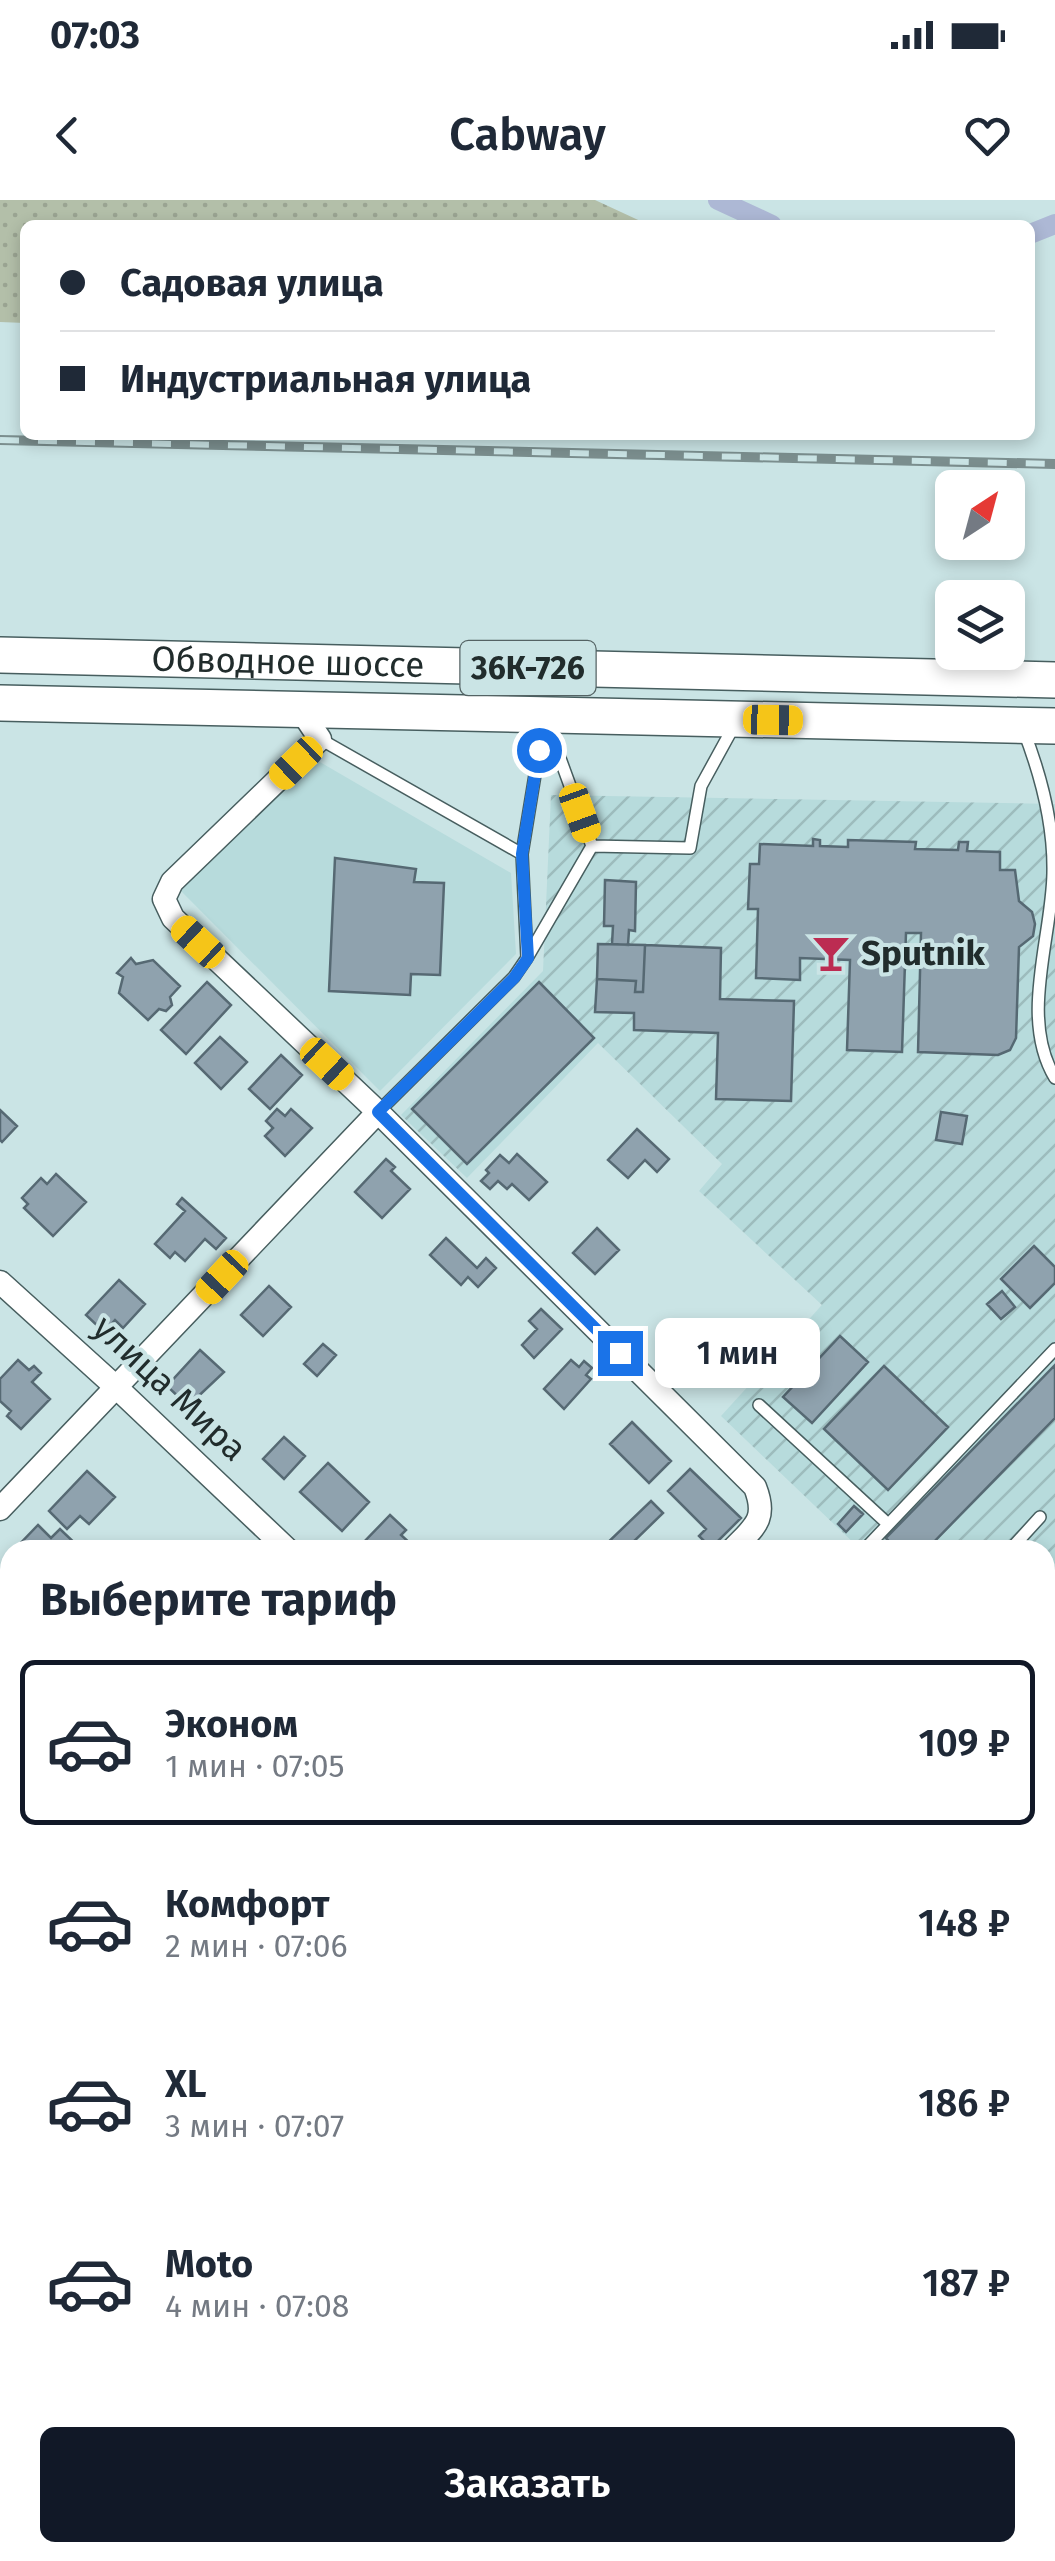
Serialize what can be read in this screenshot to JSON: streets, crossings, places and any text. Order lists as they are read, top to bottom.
{
  "streets": {
    "main road": ["Обводное шоссе", "36К-726"],
    "street": ["улица Мира"]
  },
  "places": {
    "bar": ["Sputnik"]
  },
  "north": "top right",
  "page": {
    "status": "07:03",
    "header": "Cabway",
    "banner": ["Садовая улица", "Индустриальная улица"],
    "bubble": "1 мин",
    "heading": "Выберите тариф",
    "list": [
      {
        "name": "Эконом",
        "note": "1 мин · 07:05",
        "value": "109 ₽"
      },
      {
        "name": "Комфорт",
        "note": "2 мин · 07:06",
        "value": "148 ₽"
      },
      {
        "name": "XL",
        "note": "3 мин · 07:07",
        "value": "186 ₽"
      },
      {
        "name": "Moto",
        "note": "4 мин · 07:08",
        "value": "187 ₽"
      }
    ],
    "buttons": "Заказать"
  }
}
